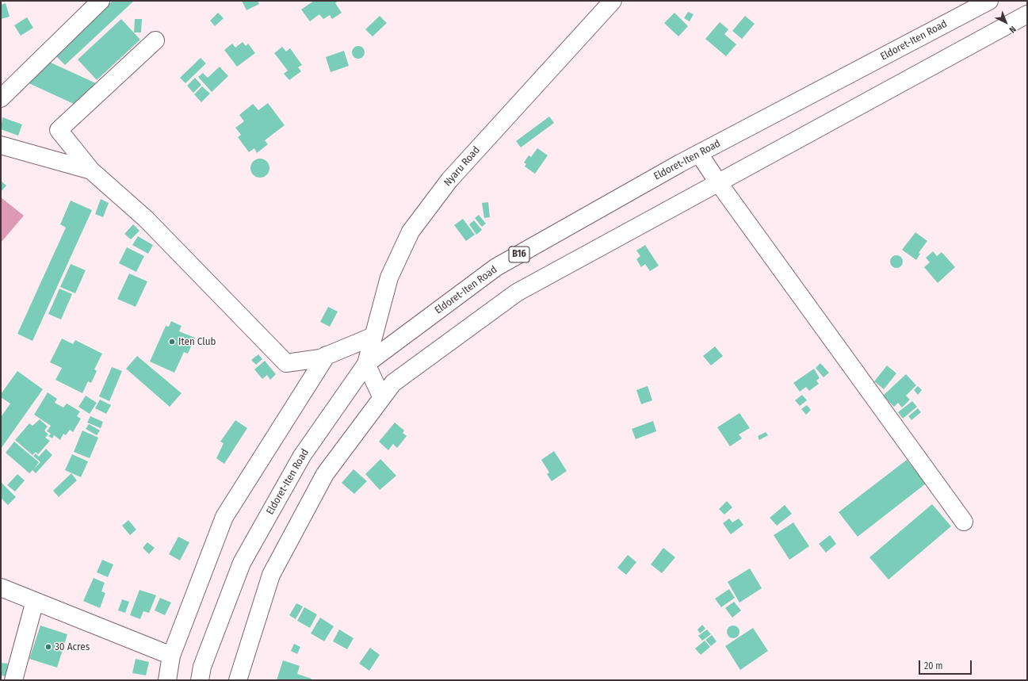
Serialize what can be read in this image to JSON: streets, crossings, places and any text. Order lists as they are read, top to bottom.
{
  "streets": {
    "street": ["Eldoret-Iten Road", "Nyaru Road", "B16"]
  },
  "crossings": [
    ["Eldoret-Iten Road", "Nyaru Road"]
  ],
  "places": ["Iten Club", "30 Acres"],
  "scale_bar": "20 m",
  "north": "bottom right"
}
